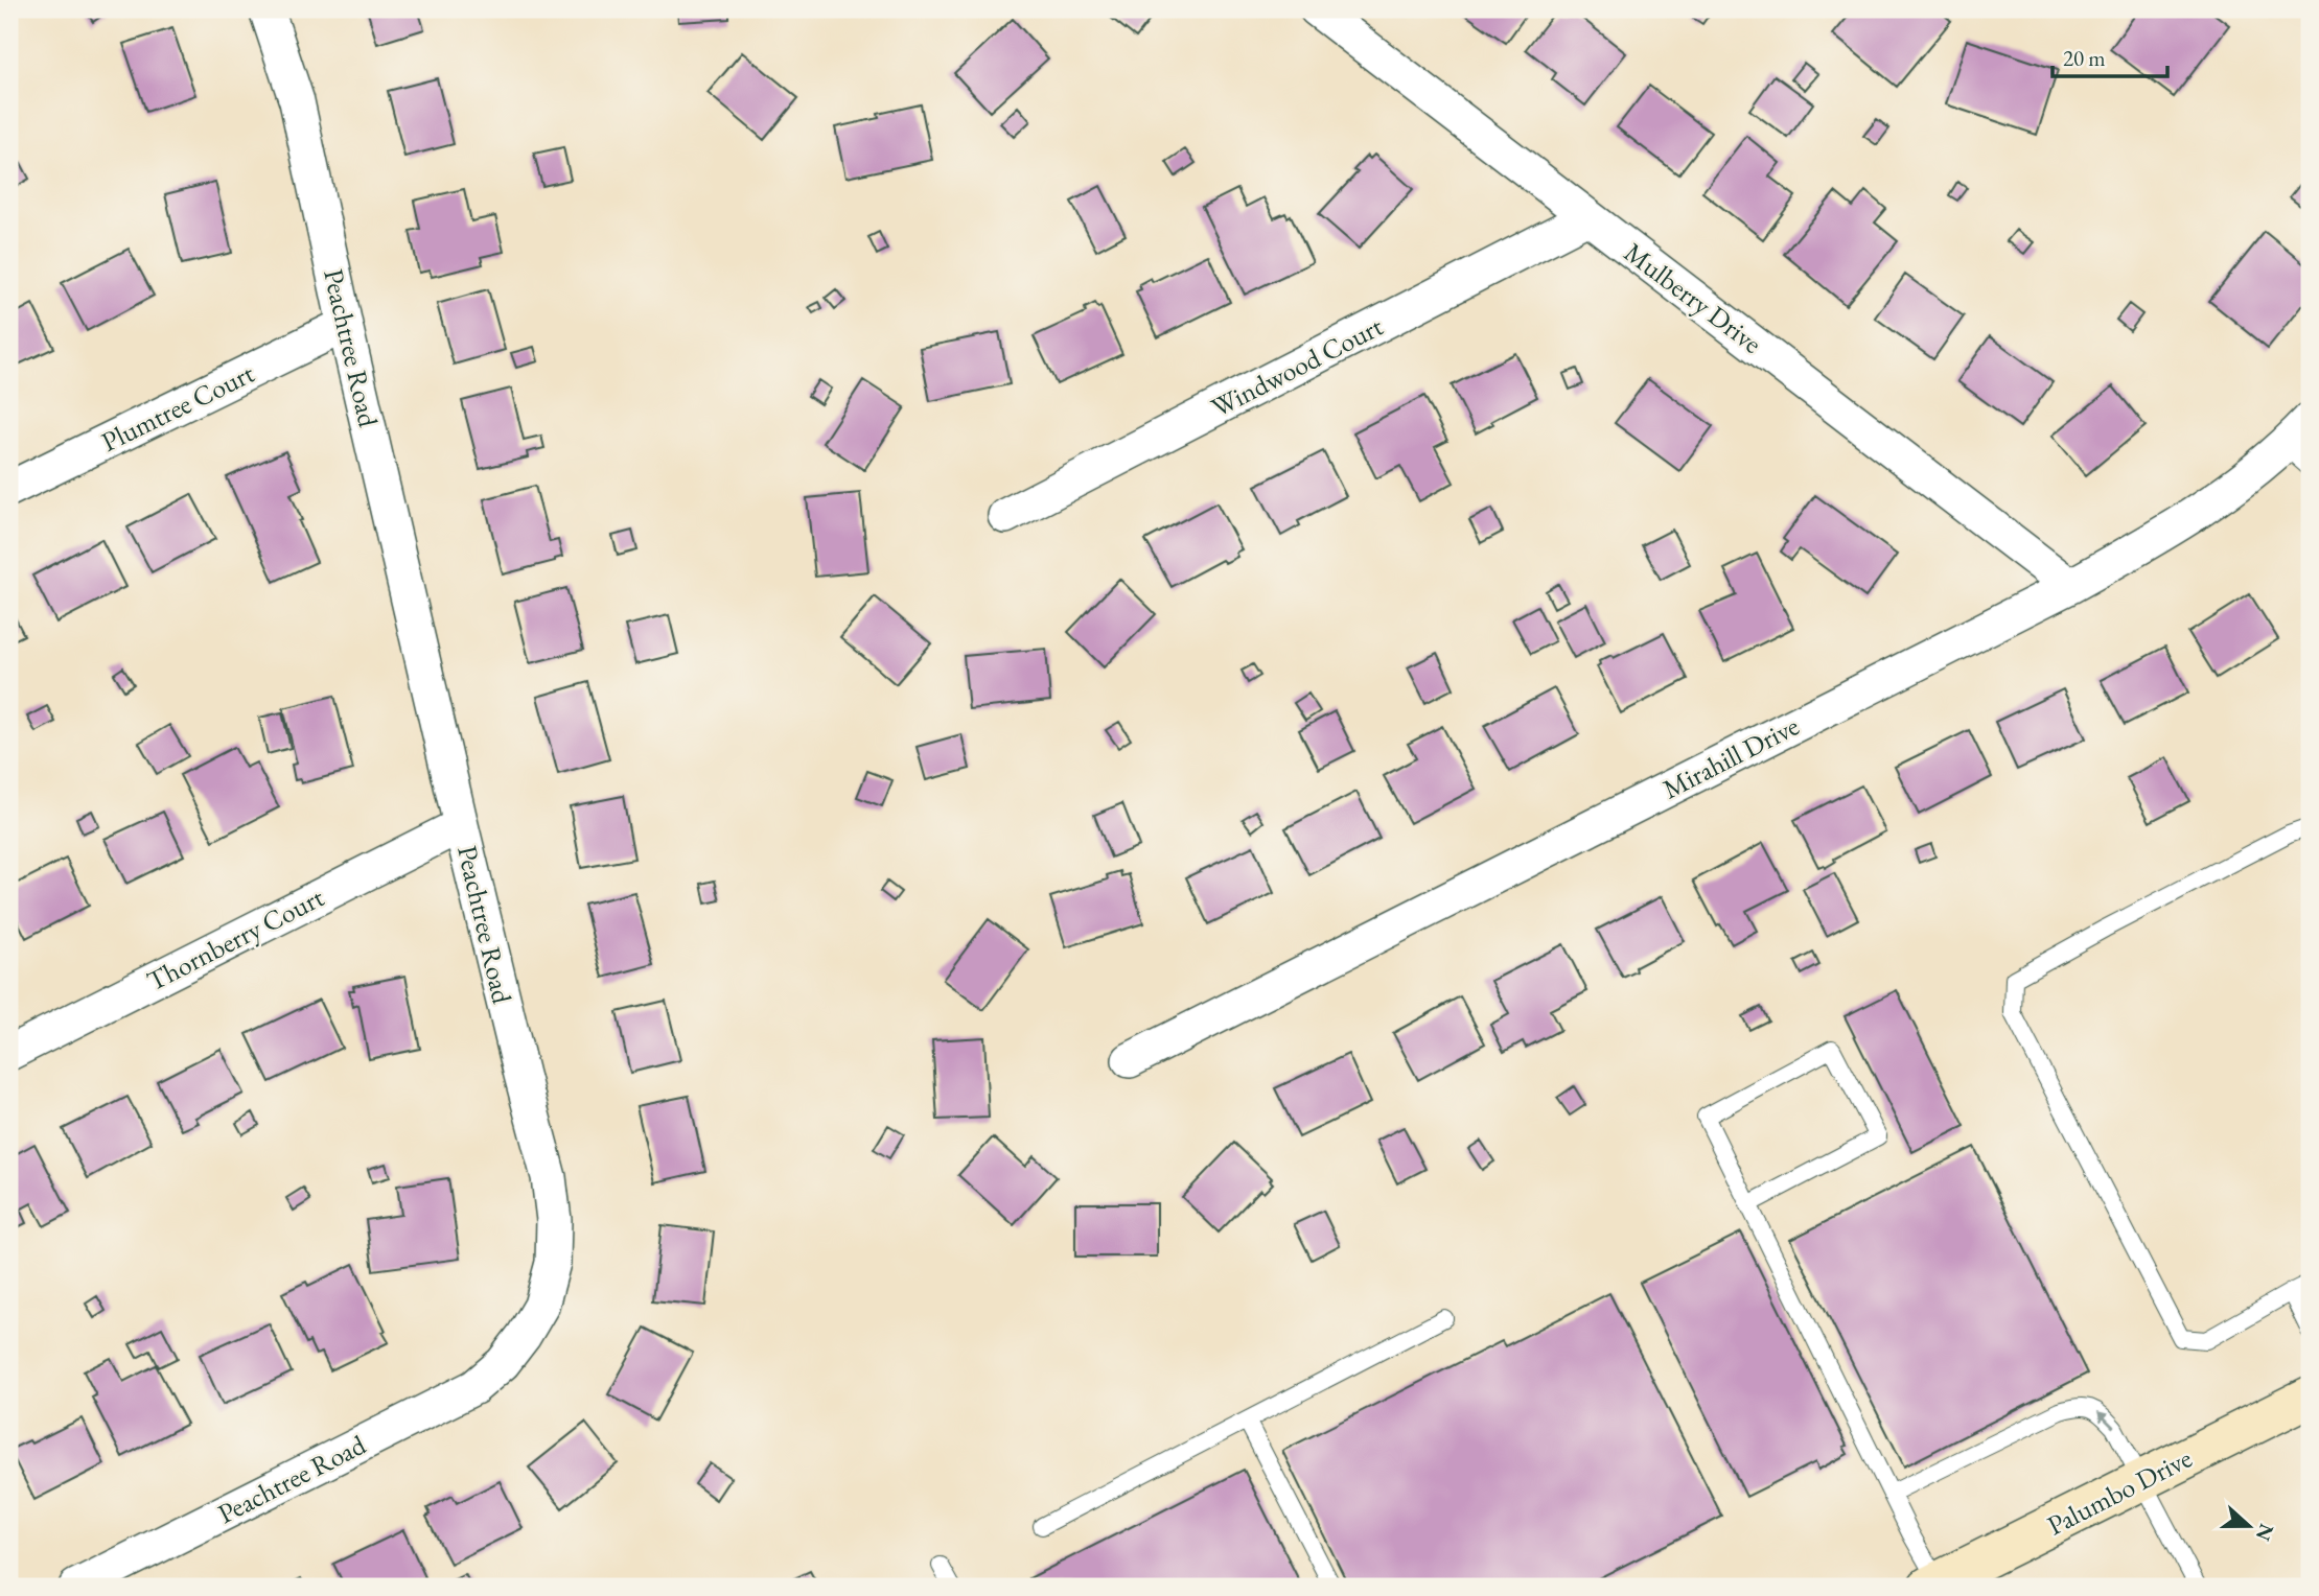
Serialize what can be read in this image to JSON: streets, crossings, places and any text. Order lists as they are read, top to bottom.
{
  "streets": {
    "street": [
      "Mulberry Drive",
      "Peachtree Road",
      "Windwood Court",
      "Plumtree Court",
      "Mirahill Drive",
      "Thornberry Court",
      "Palumbo Drive"
    ]
  },
  "crossings": [
    ["Mulberry Drive", "Windwood Court"],
    ["Mulberry Drive", "Mirahill Drive"],
    ["Peachtree Road", "Plumtree Court"],
    ["Peachtree Road", "Thornberry Court"]
  ],
  "scale_bar": "20 m",
  "north": "right"
}
